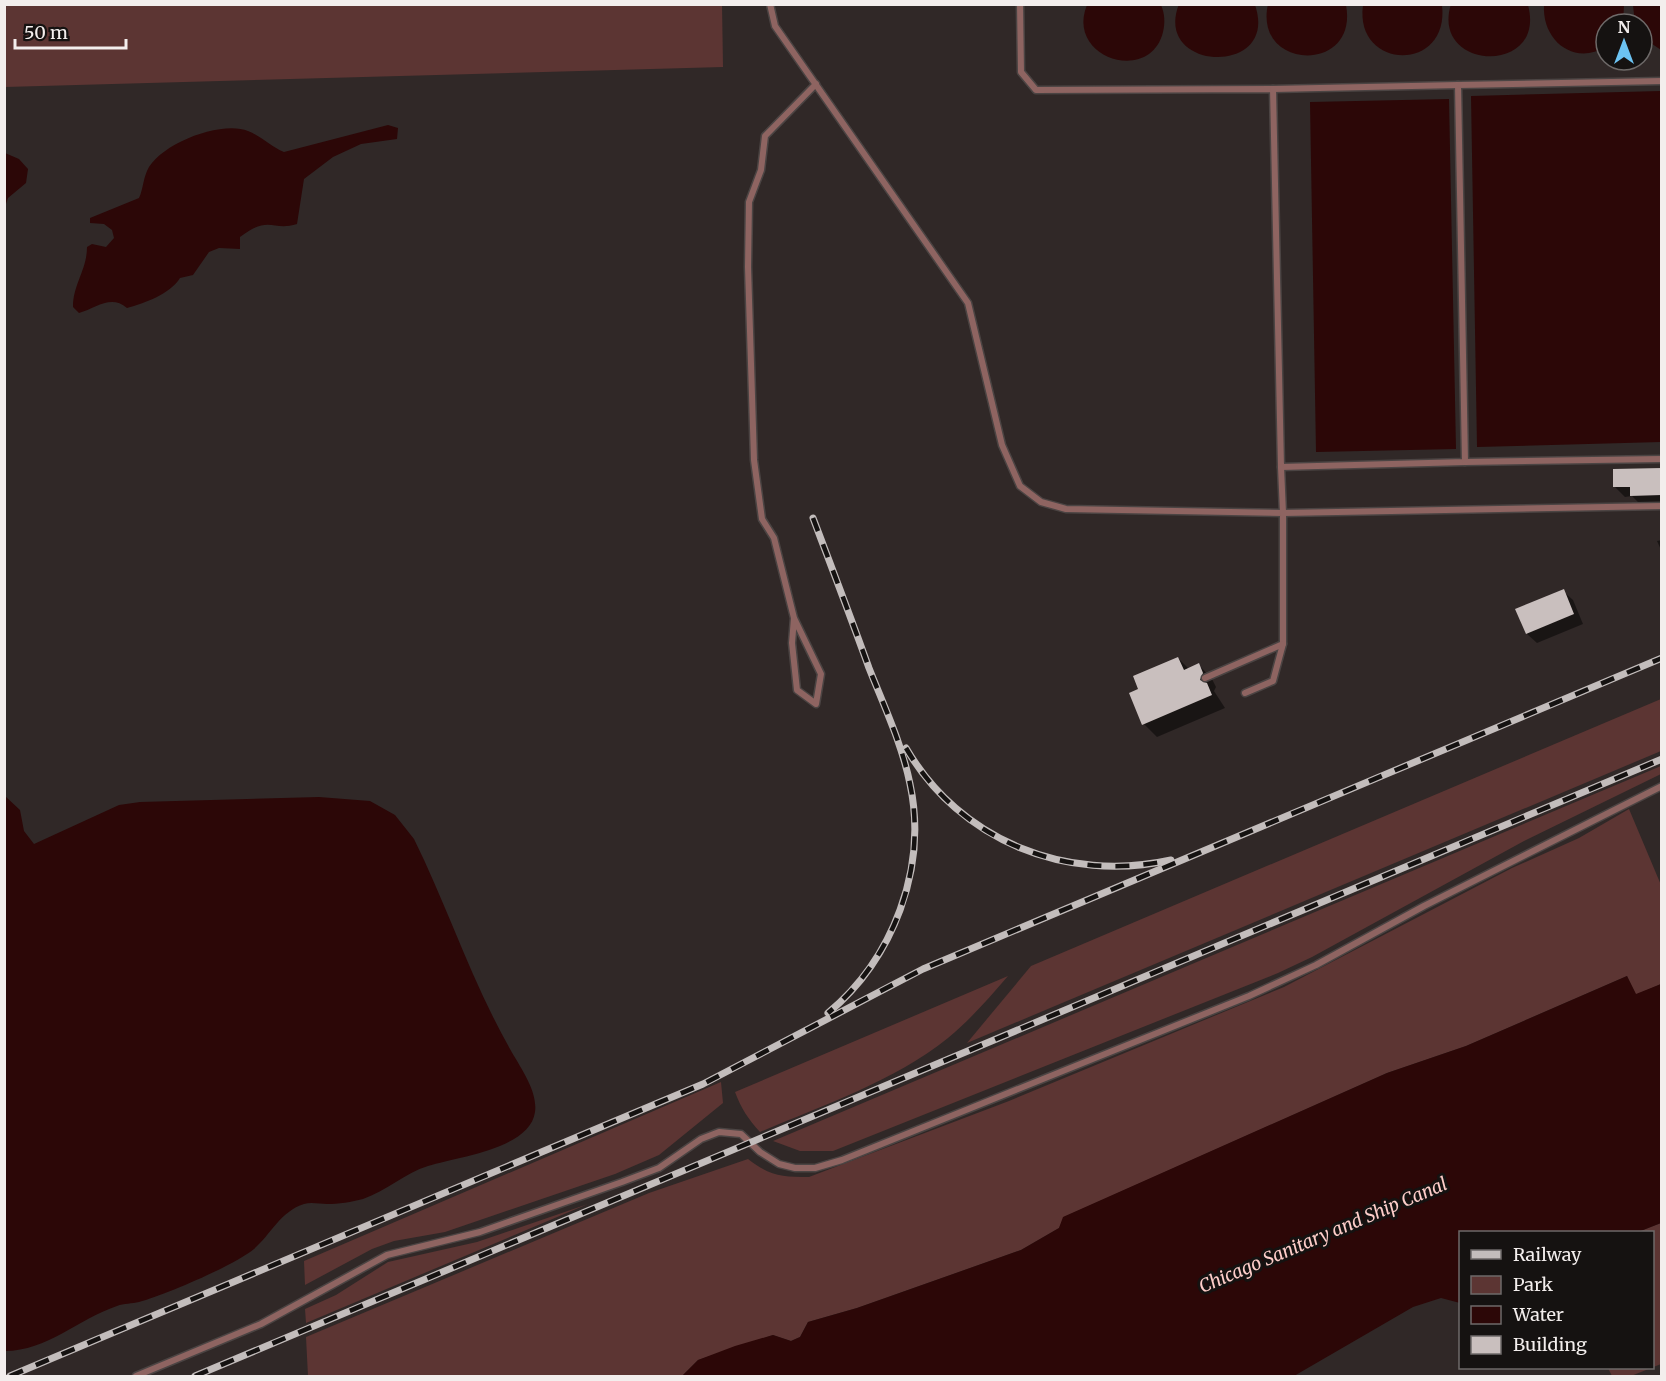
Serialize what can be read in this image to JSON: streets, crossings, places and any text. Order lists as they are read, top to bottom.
{
  "water": ["Chicago Sanitary and Ship Canal"],
  "legend": [
    "Railway",
    "Park",
    "Water",
    "Building"
  ],
  "scale_bar": "50 m",
  "north": "top"
}
